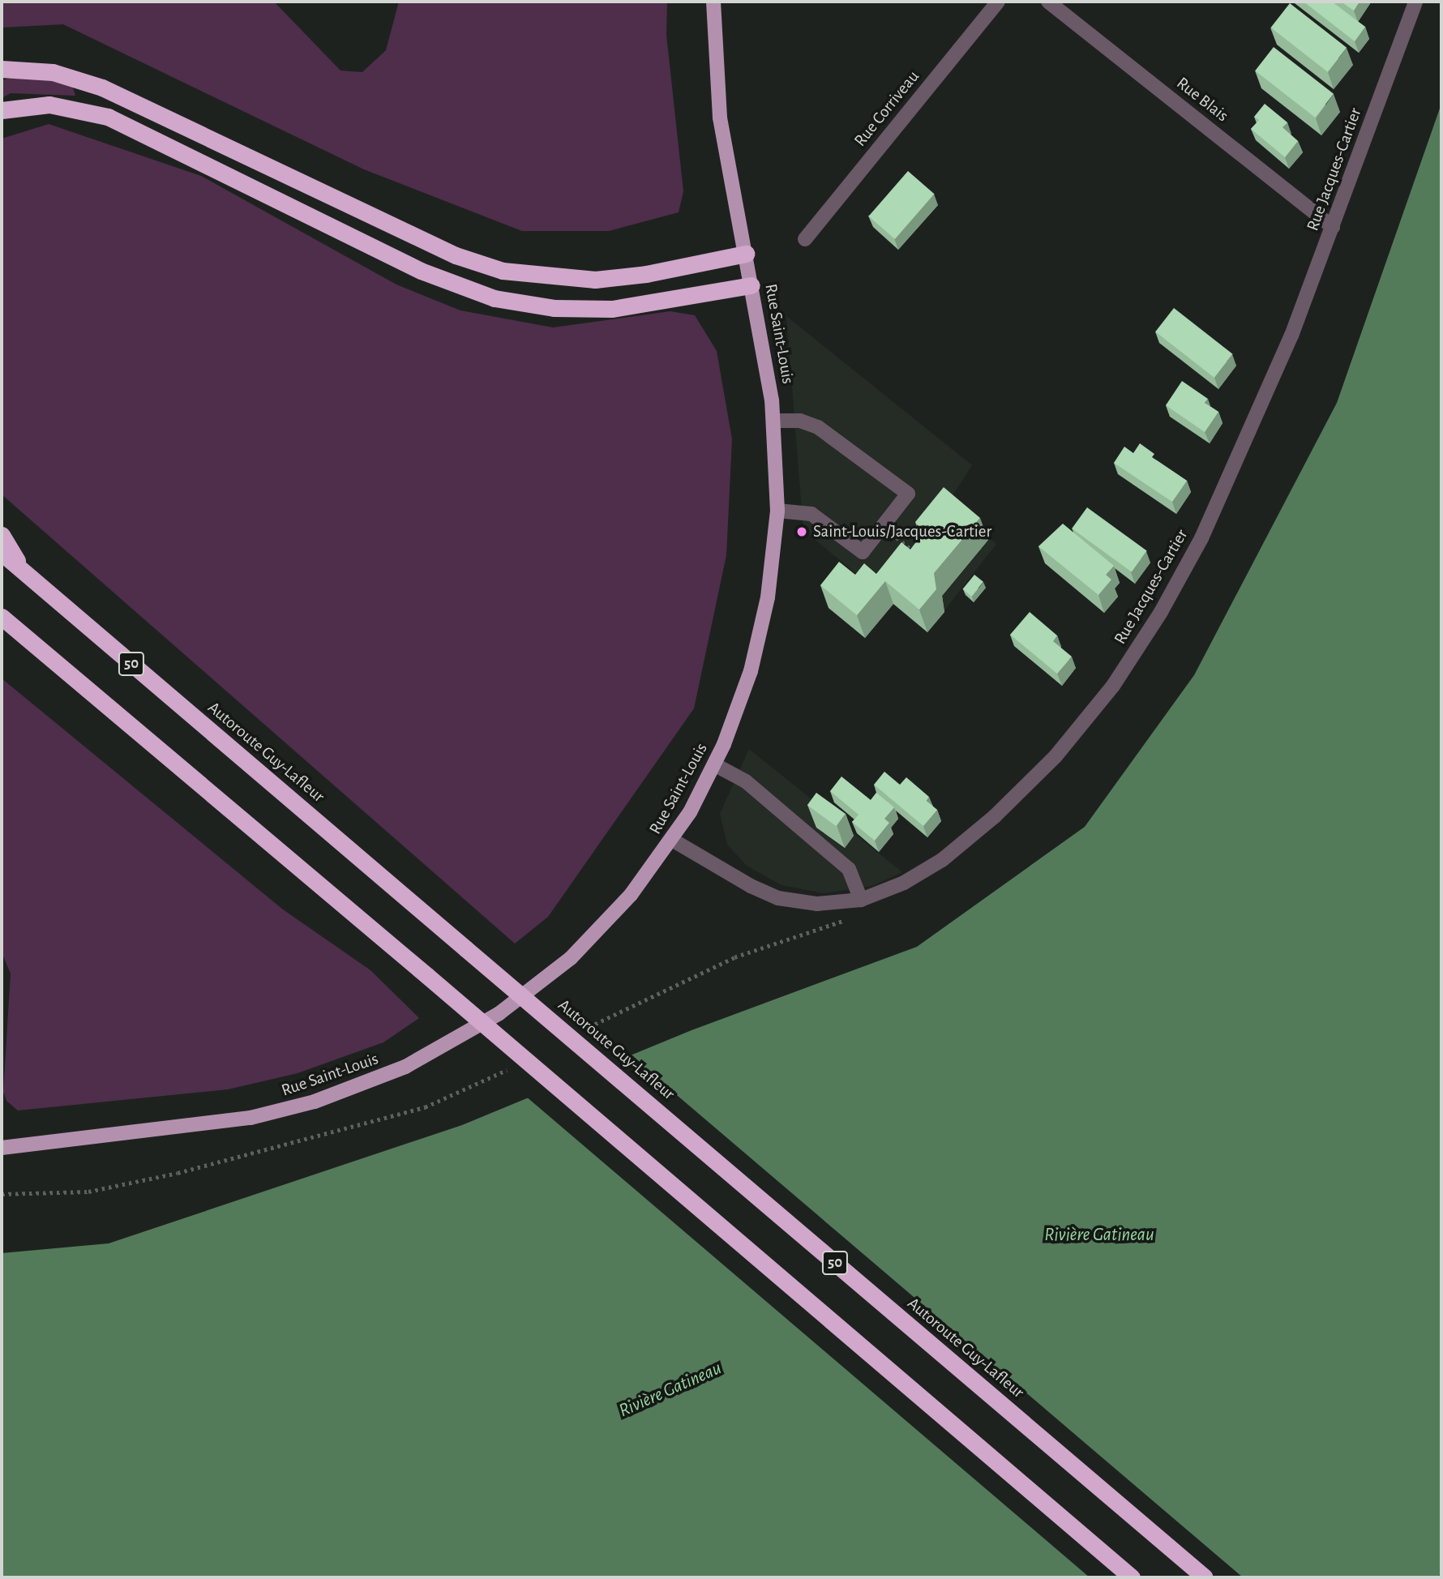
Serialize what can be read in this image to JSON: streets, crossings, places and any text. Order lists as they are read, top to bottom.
{
  "streets": {
    "highway": ["50", "Autoroute Guy-Lafleur"],
    "main road": ["Rue Saint-Louis"],
    "street": ["Rue Blais", "Rue Corriveau", "Rue Jacques-Cartier"]
  },
  "crossings": [
    ["Rue Blais", "Rue Jacques-Cartier"],
    ["Rue Jacques-Cartier", "Rue Saint-Louis"]
  ],
  "water": ["Rivière Gatineau"],
  "places": ["Saint-Louis/Jacques-Cartier"]
}
